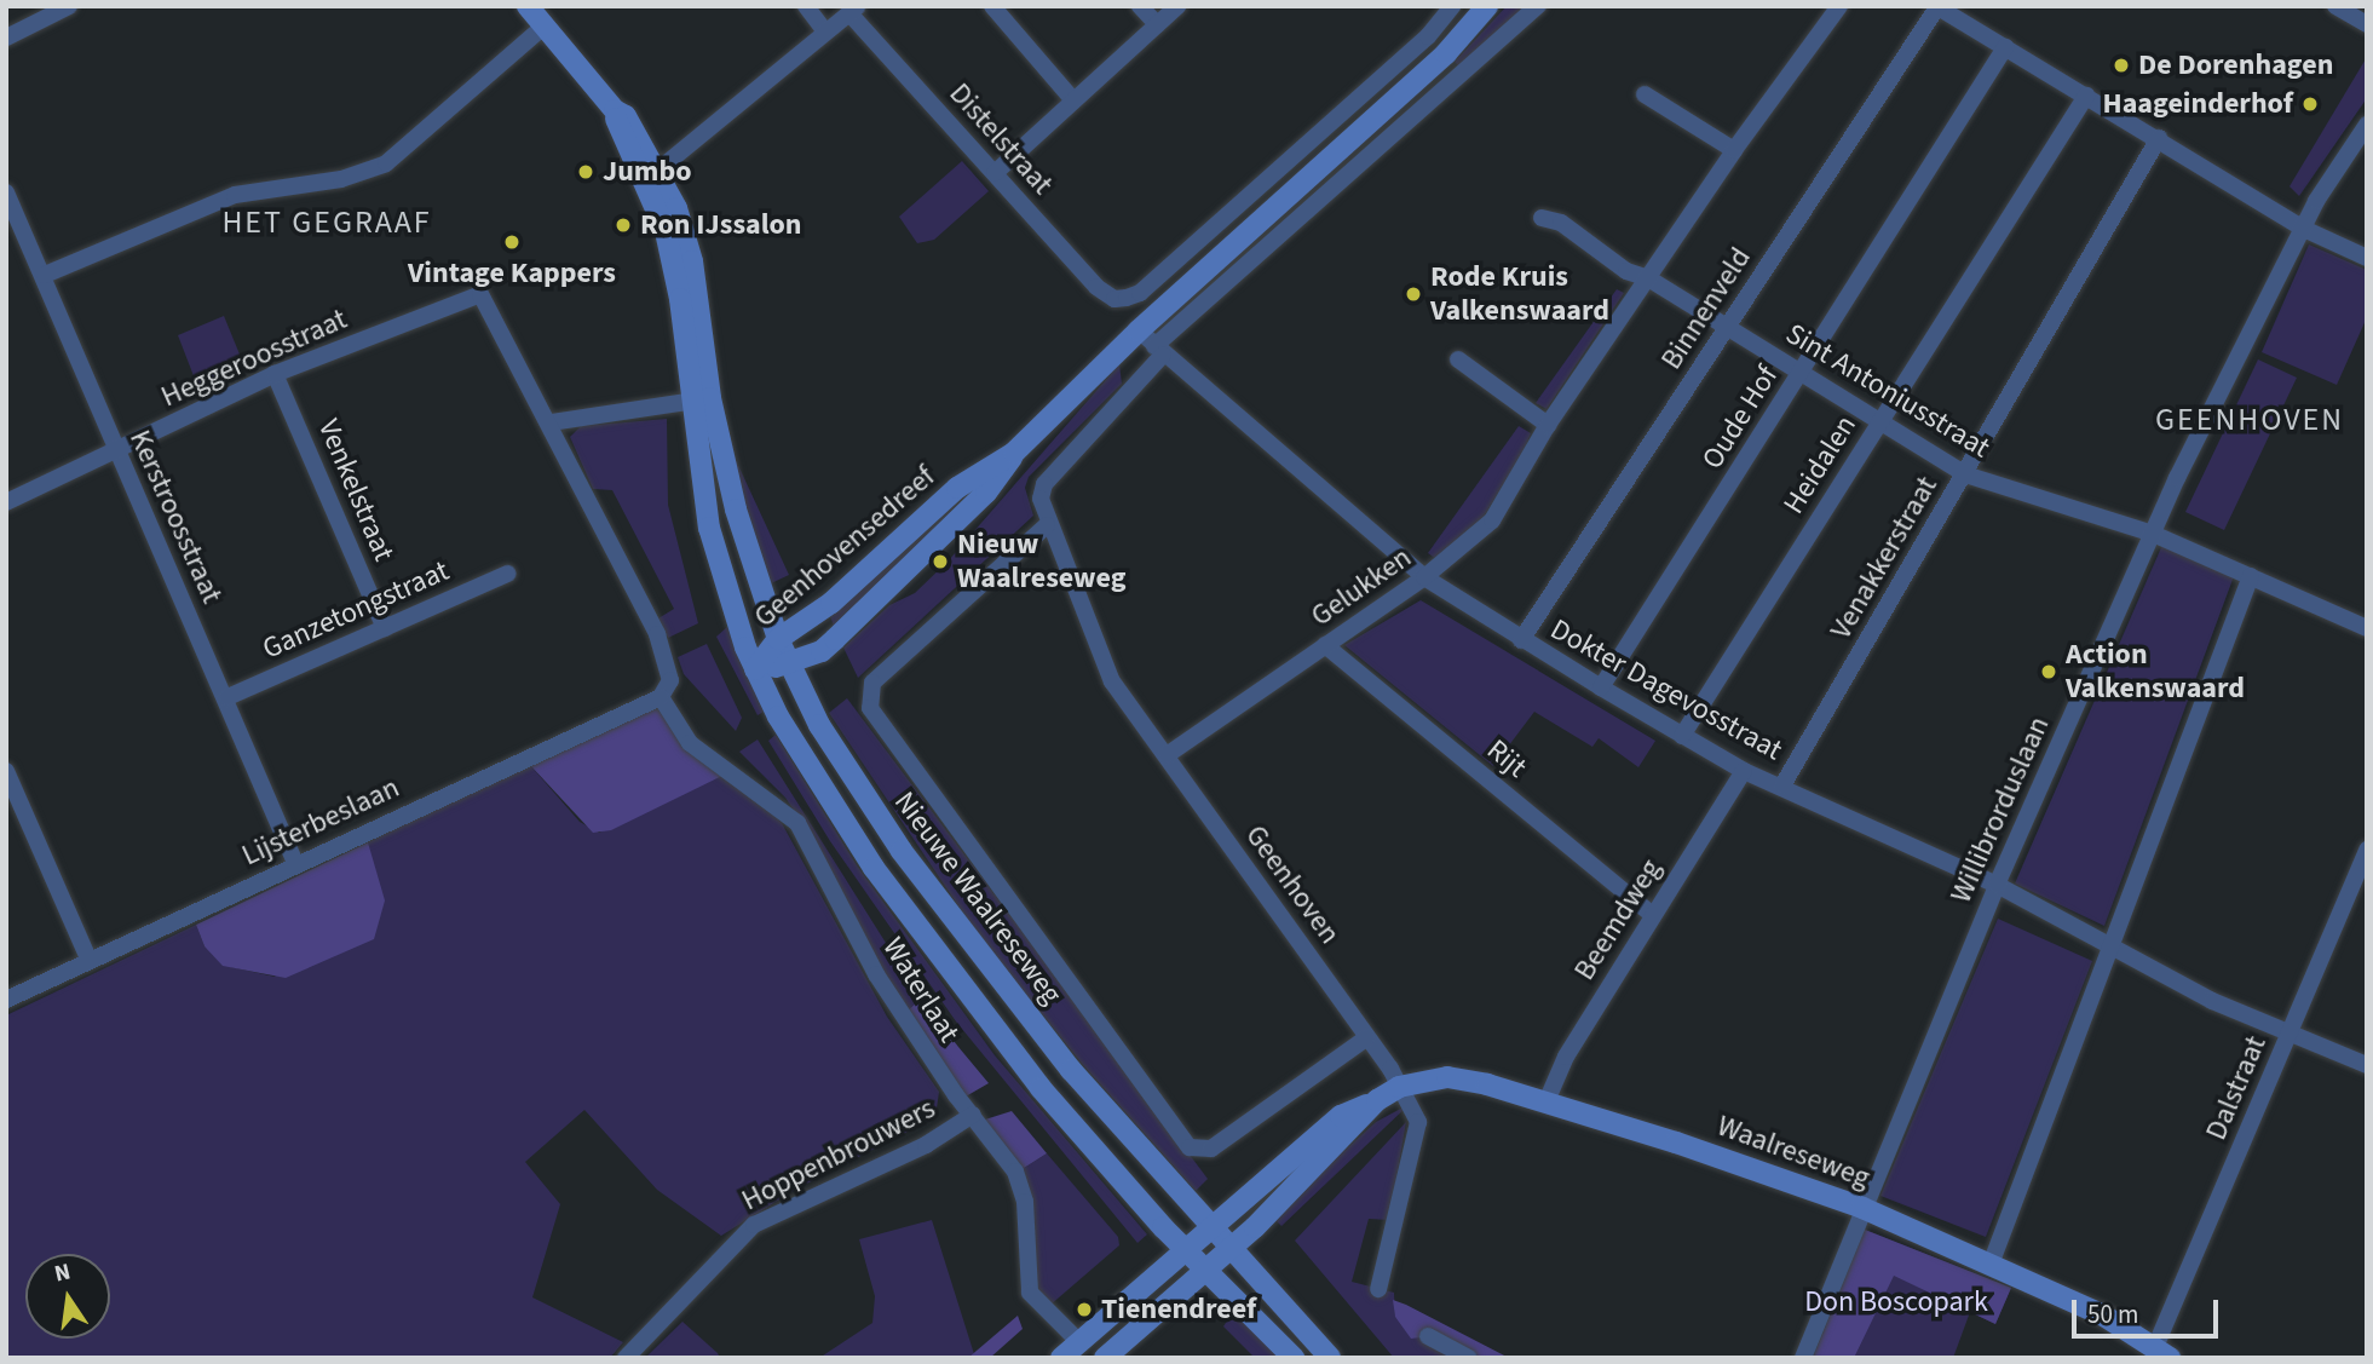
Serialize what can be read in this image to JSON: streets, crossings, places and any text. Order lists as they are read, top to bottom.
{
  "streets": {
    "street": [
      "Distelstraat",
      "Binnenveld",
      "Heggeroosstraat",
      "Sint Antoniusstraat",
      "Oude Hof",
      "Heidalen",
      "Venkelstraat",
      "Kerstroosstraat",
      "Geenhovensedreef",
      "Venakkerstraat",
      "Gelukken",
      "Ganzetongstraat",
      "Dokter Dagevosstraat",
      "Rijt",
      "Willibrorduslaan",
      "Lijsterbeslaan",
      "Geenhoven",
      "Nieuwe Waalreseweg",
      "Beemdweg",
      "Waterlaat",
      "Dalstraat",
      "Waalreseweg",
      "Hoppenbrouwers"
    ]
  },
  "crossings": [
    ["Binnenveld", "Sint Antoniusstraat"],
    ["Binnenveld", "Dokter Dagevosstraat"],
    ["Heggeroosstraat", "Venkelstraat"],
    ["Heggeroosstraat", "Kerstroosstraat"],
    ["Sint Antoniusstraat", "Oude Hof"],
    ["Sint Antoniusstraat", "Heidalen"],
    ["Sint Antoniusstraat", "Venakkerstraat"],
    ["Sint Antoniusstraat", "Gelukken"],
    ["Sint Antoniusstraat", "Willibrorduslaan"],
    ["Oude Hof", "Dokter Dagevosstraat"],
    ["Heidalen", "Dokter Dagevosstraat"],
    ["Venkelstraat", "Ganzetongstraat"],
    ["Kerstroosstraat", "Ganzetongstraat"],
    ["Kerstroosstraat", "Lijsterbeslaan"],
    ["Geenhovensedreef", "Dokter Dagevosstraat"],
    ["Geenhovensedreef", "Nieuwe Waalreseweg"],
    ["Venakkerstraat", "Dokter Dagevosstraat"],
    ["Gelukken", "Dokter Dagevosstraat"],
    ["Gelukken", "Rijt"],
    ["Gelukken", "Geenhoven"],
    ["Dokter Dagevosstraat", "Willibrorduslaan"],
    ["Dokter Dagevosstraat", "Beemdweg"],
    ["Dokter Dagevosstraat", "Dalstraat"],
    ["Rijt", "Beemdweg"],
    ["Willibrorduslaan", "Waalreseweg"],
    ["Lijsterbeslaan", "Waterlaat"],
    ["Geenhoven", "Nieuwe Waalreseweg"],
    ["Geenhoven", "Waalreseweg"],
    ["Nieuwe Waalreseweg", "Waalreseweg"],
    ["Beemdweg", "Waalreseweg"],
    ["Waterlaat", "Hoppenbrouwers"],
    ["Dalstraat", "Waalreseweg"]
  ],
  "districts": ["HET GEGRAAF", "GEENHOVEN"],
  "parks": ["Don Boscopark"],
  "places": [
    "De Dorenhagen",
    "Haageinderhof",
    "Jumbo",
    "Ron IJssalon",
    "Vintage Kappers",
    "Rode Kruis Valkenswaard",
    "Nieuw Waalreseweg",
    "Action Valkenswaard",
    "Tienendreef"
  ],
  "scale_bar": "50 m",
  "north": "top"
}
